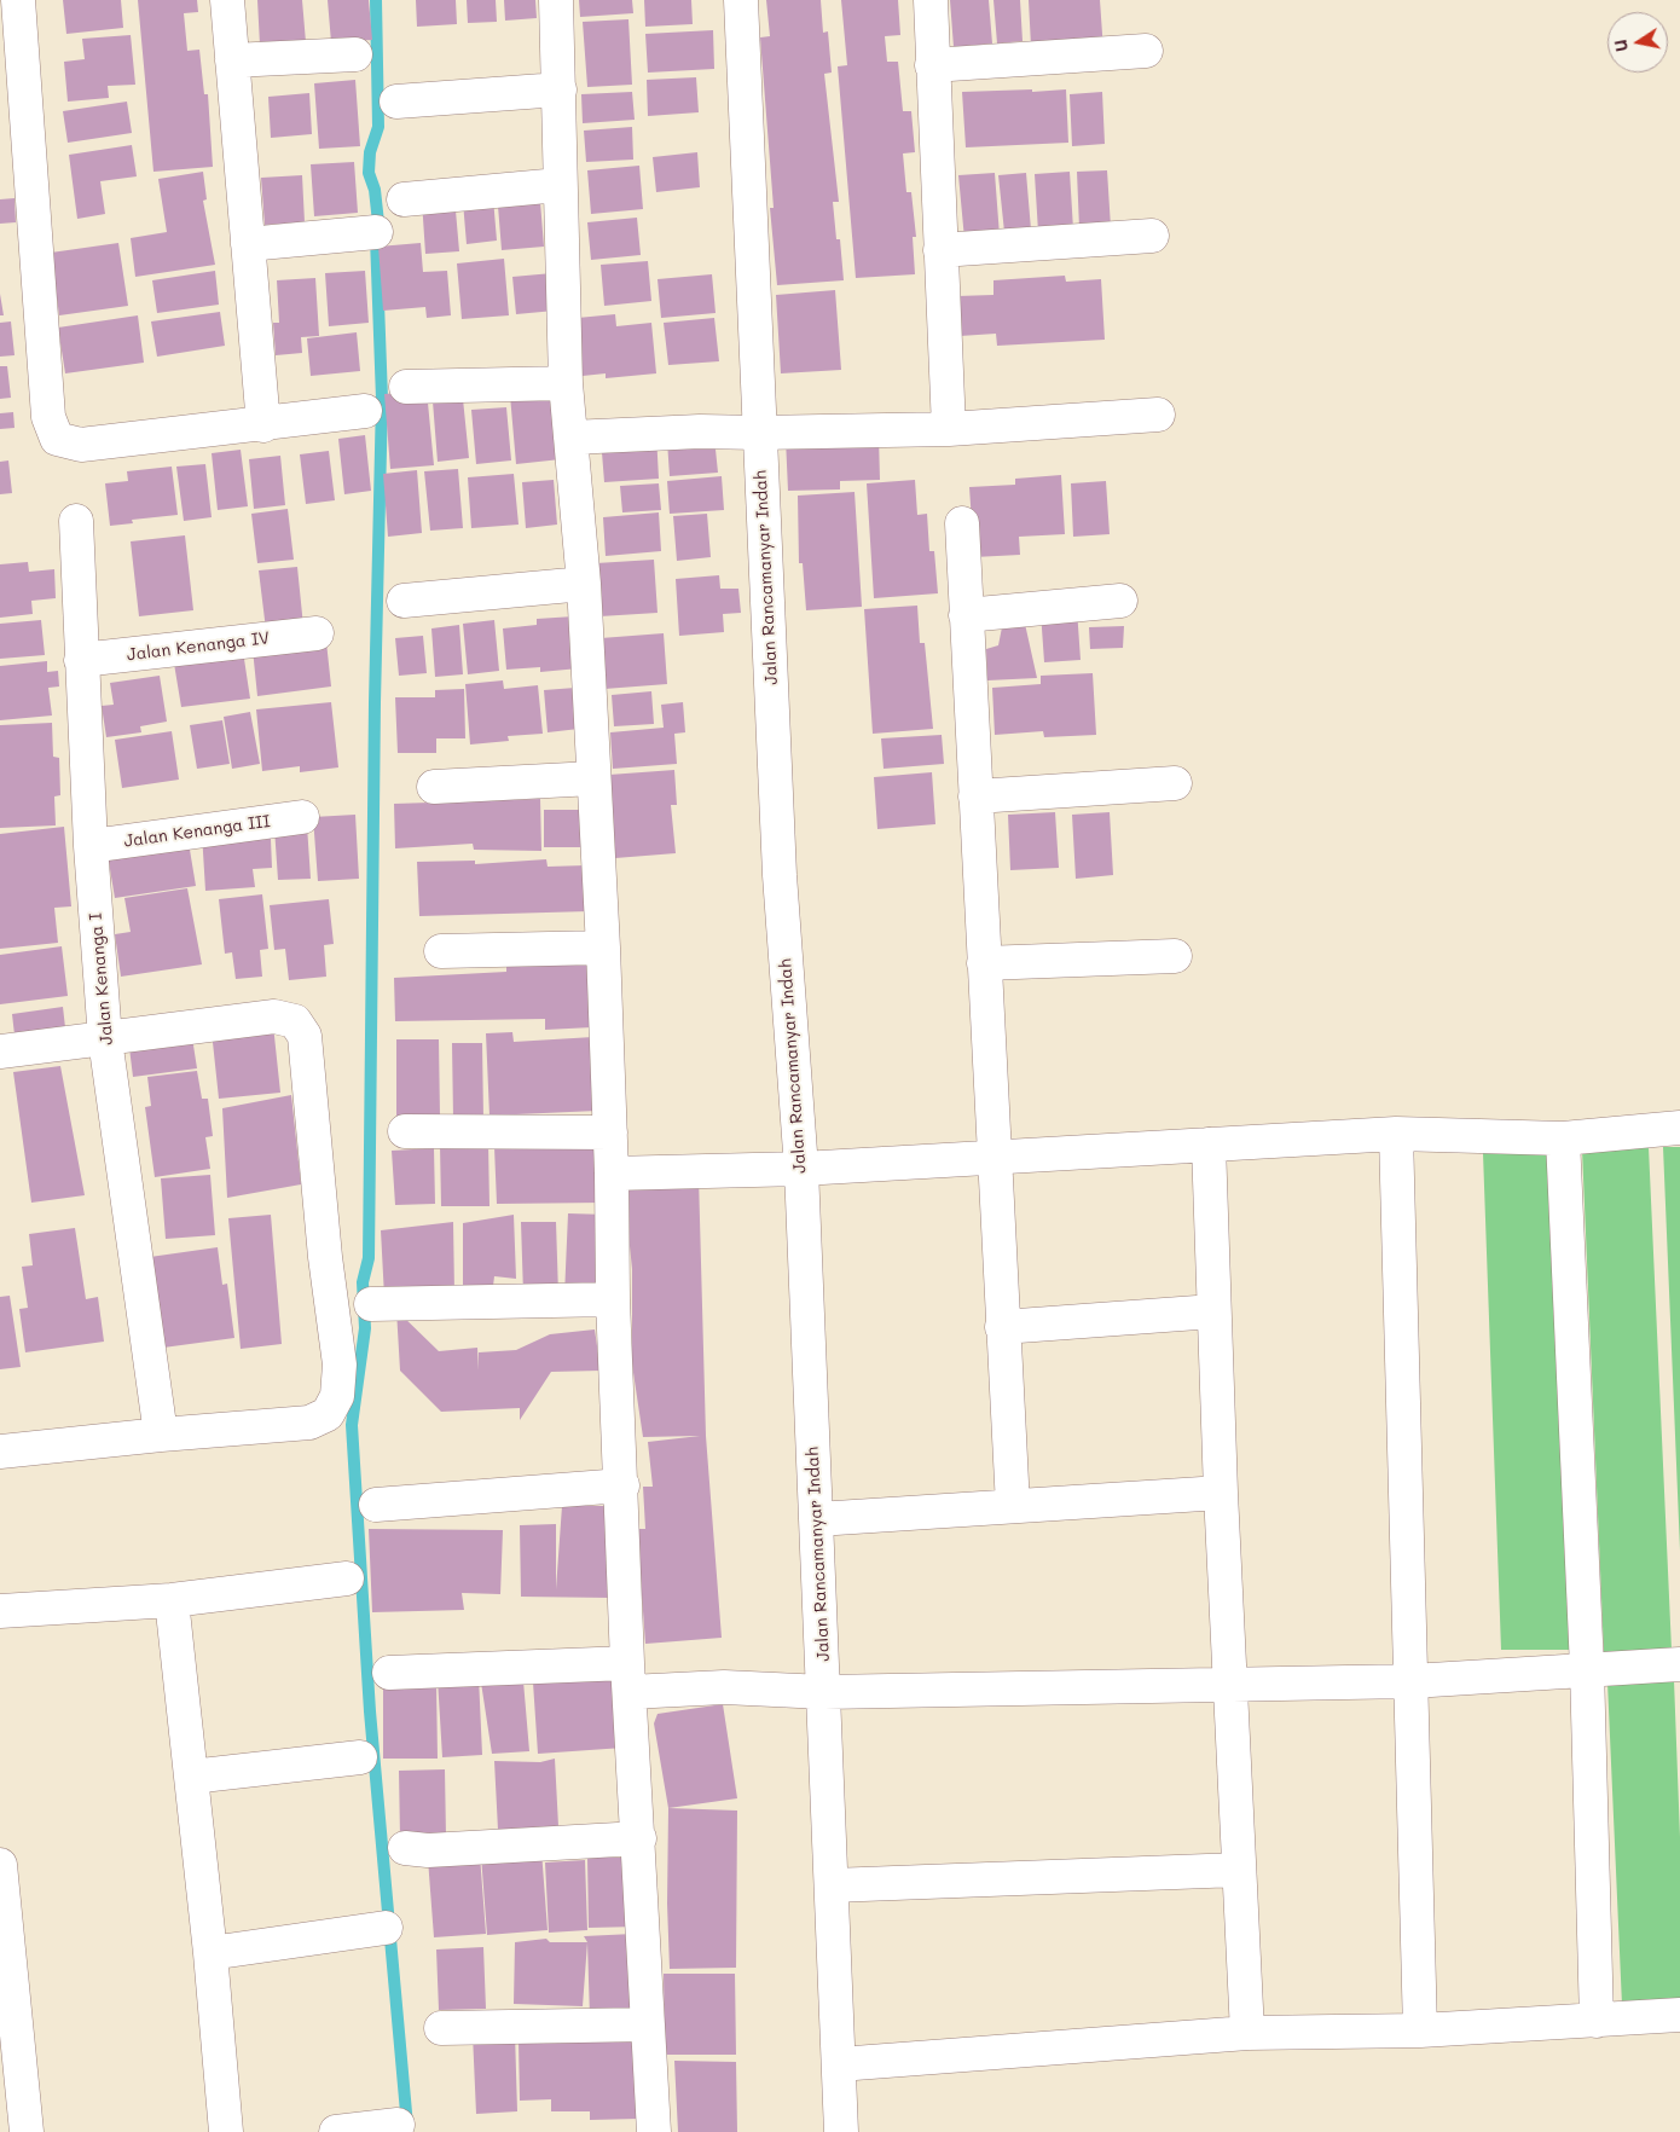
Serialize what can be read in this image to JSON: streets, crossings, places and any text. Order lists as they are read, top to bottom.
{
  "streets": {
    "street": [
      "Jalan Rancamanyar Indah",
      "Jalan Kenanga IV",
      "Jalan Kenanga III",
      "Jalan Kenanga I"
    ]
  },
  "crossings": [
    ["Jalan Kenanga IV", "Jalan Kenanga I"],
    ["Jalan Kenanga III", "Jalan Kenanga I"]
  ],
  "north": "left"
}
